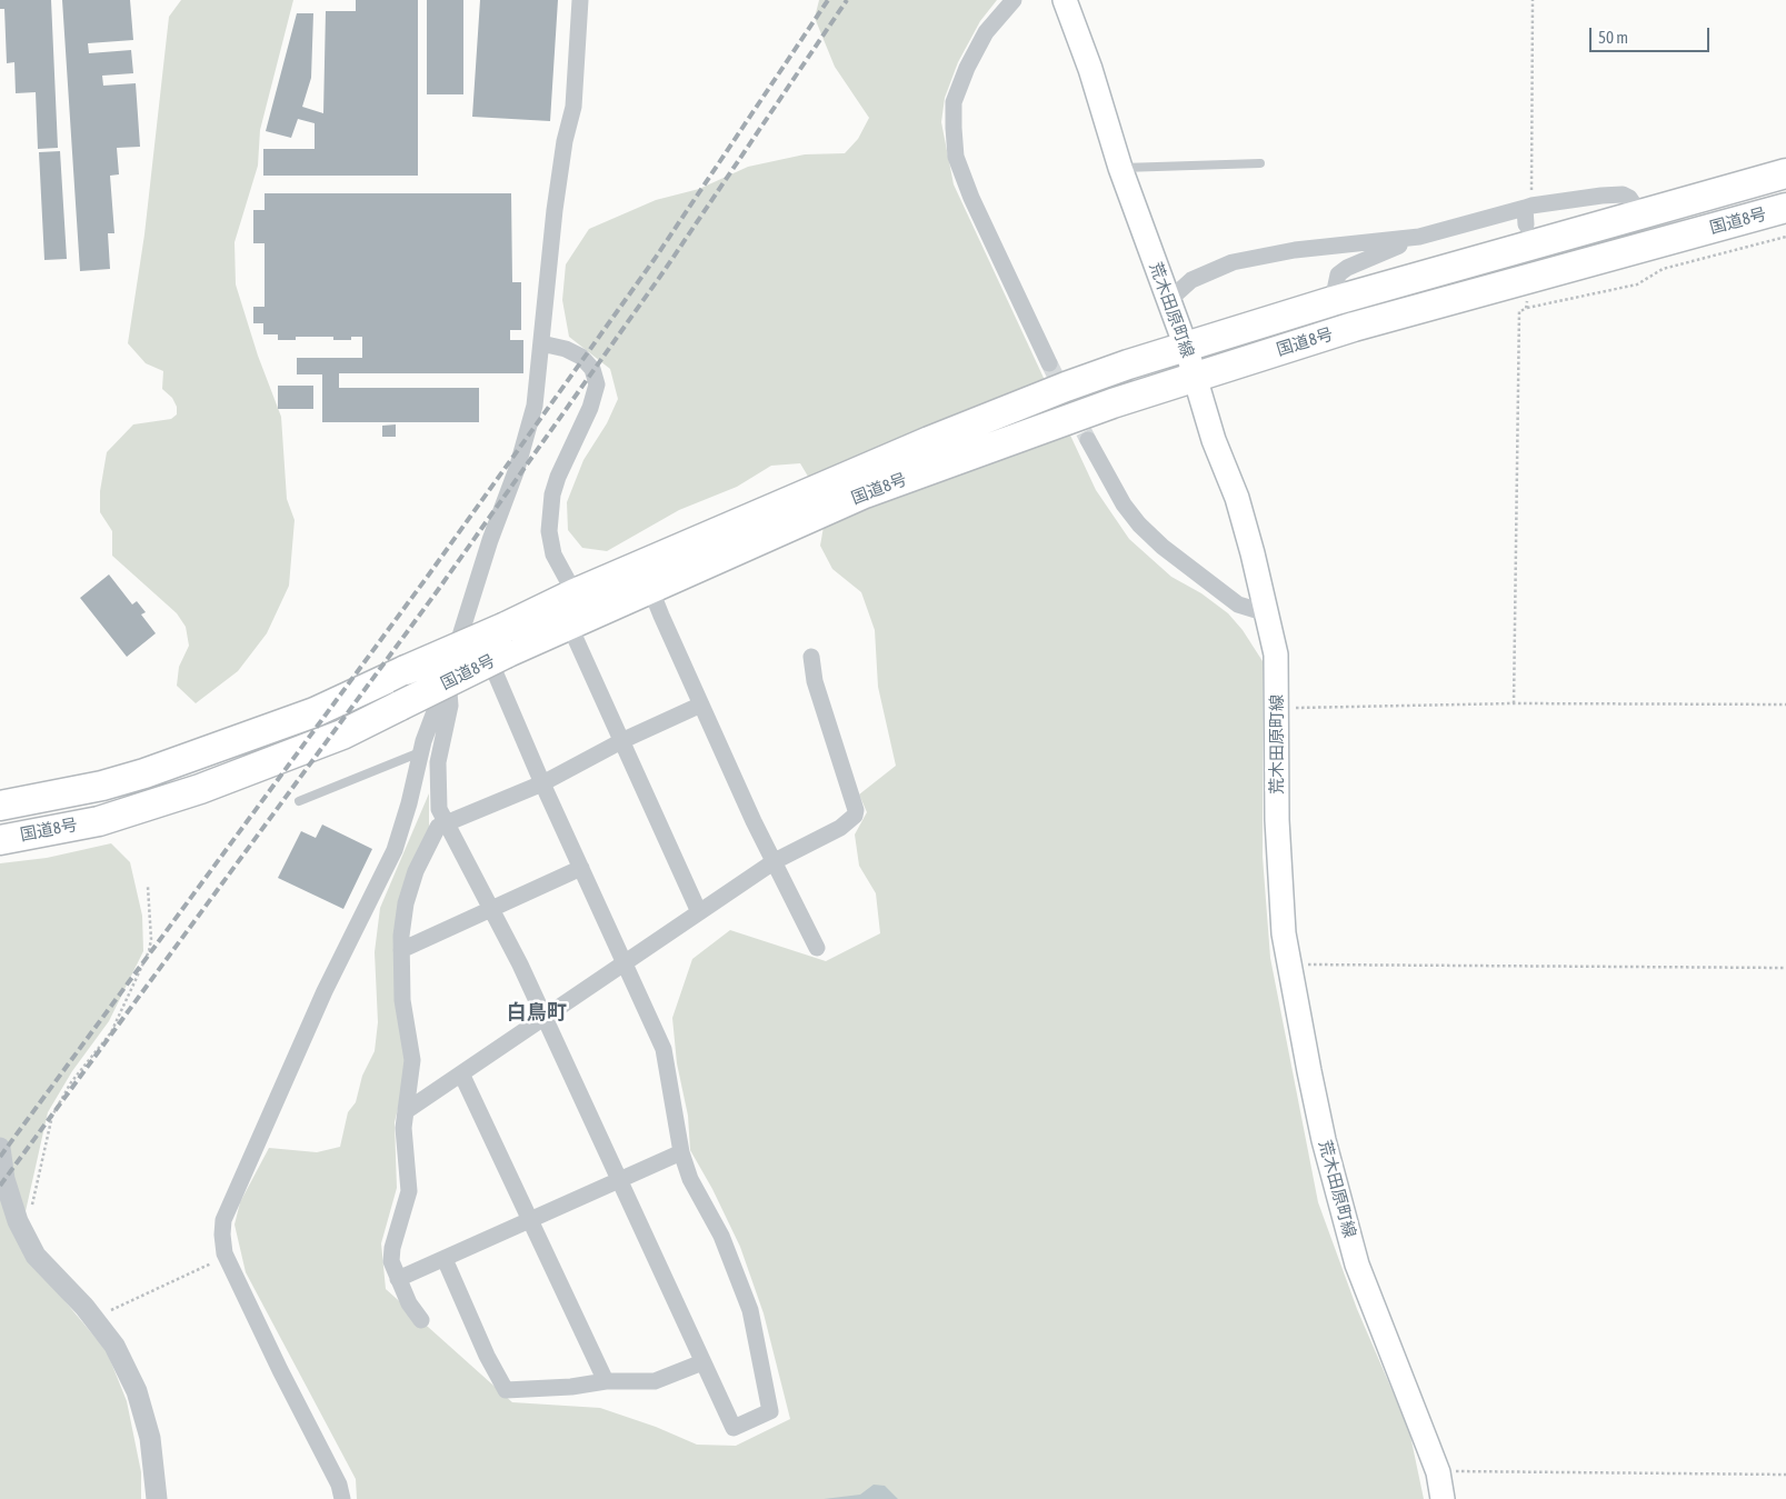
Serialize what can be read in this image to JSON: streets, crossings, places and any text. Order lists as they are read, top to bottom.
{
  "streets": {
    "highway": ["国道8号"],
    "main road": ["荒木田原町線"]
  },
  "crossings": [
    ["国道8号", "荒木田原町線"]
  ],
  "districts": ["白鳥町"],
  "scale_bar": "50 m"
}
